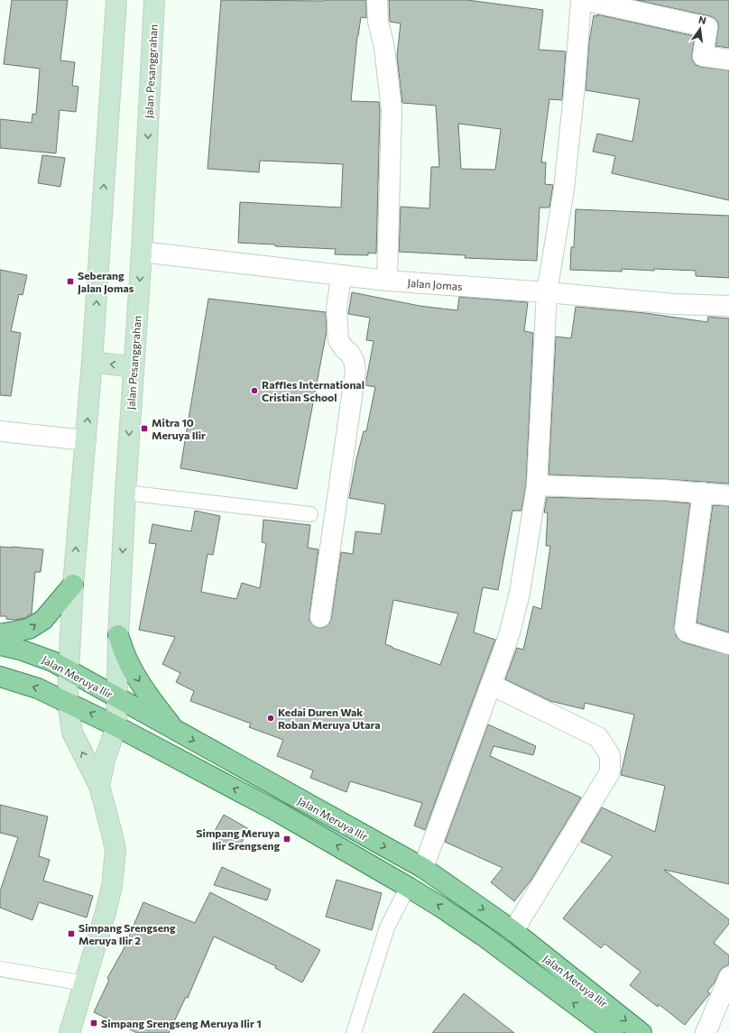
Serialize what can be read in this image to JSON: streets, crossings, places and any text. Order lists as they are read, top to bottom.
{
  "streets": {
    "main road": ["Jalan Pesanggrahan", "Jalan Meruya Ilir"],
    "street": ["Jalan Jomas"]
  },
  "crossings": [
    ["Jalan Pesanggrahan", "Jalan Jomas"],
    ["Jalan Pesanggrahan", "Jalan Meruya Ilir"]
  ],
  "places": {
    "transit": [
      "Seberang Jalan Jomas",
      "Mitra 10 Meruya Ilir",
      "Simpang Meruya Ilir Srengseng",
      "Simpang Srengseng Meruya Ilir 2",
      "Simpang Srengseng Meruya Ilir 1"
    ],
    "other": ["Raffles International Cristian School", "Kedai Duren Wak Roban Meruya Utara"]
  },
  "north": "top"
}
